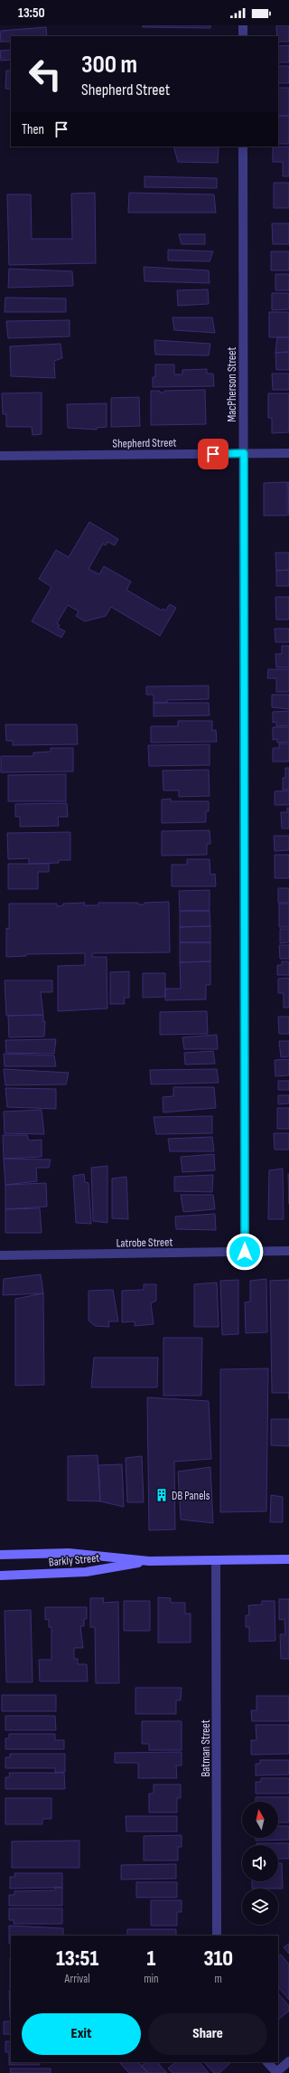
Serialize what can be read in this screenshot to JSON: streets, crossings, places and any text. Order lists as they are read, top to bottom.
{
  "streets": {
    "street": [
      "MacPherson Street",
      "Shepherd Street",
      "Latrobe Street",
      "Barkly Street",
      "Batman Street"
    ]
  },
  "crossings": [
    ["MacPherson Street", "Shepherd Street"],
    ["MacPherson Street", "Latrobe Street"],
    ["Barkly Street", "Batman Street"]
  ],
  "places": {
    "building": ["DB Panels"]
  },
  "north": "top",
  "page": {
    "status": "13:50",
    "turn": ["300 m", "Shepherd Street"],
    "then": "Then",
    "eta": [
      "13:51",
      "Arrival",
      "1",
      "min",
      "310",
      "m"
    ],
    "buttons": ["Exit", "Share"]
  }
}
